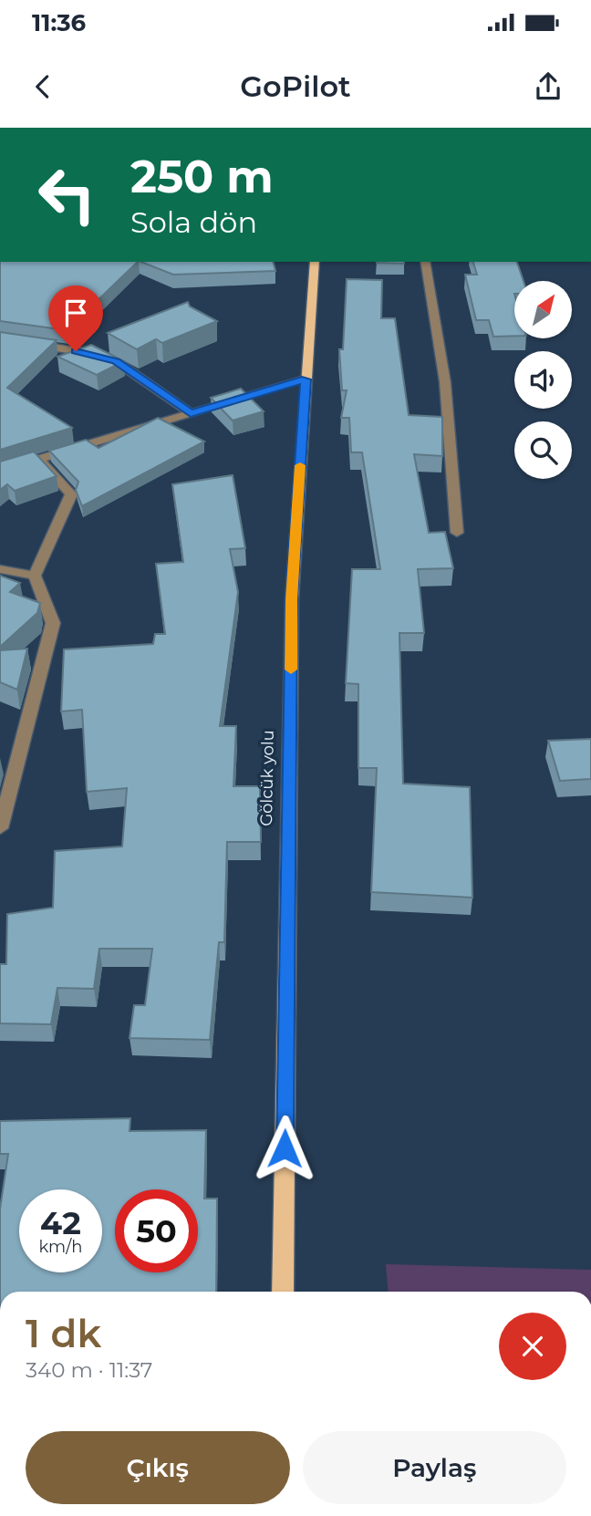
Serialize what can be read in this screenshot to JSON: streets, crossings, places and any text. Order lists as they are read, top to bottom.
{
  "streets": {
    "main road": ["Gölcük yolu"]
  },
  "north": "top right",
  "page": {
    "status": "11:36",
    "header": "GoPilot",
    "turn": ["250 m", "Sola dön"],
    "speed": "42 km/h",
    "limit": "50",
    "heading": ["1 dk", "340 m · 11:37"],
    "buttons": ["Çıkış", "Paylaş"]
  }
}
